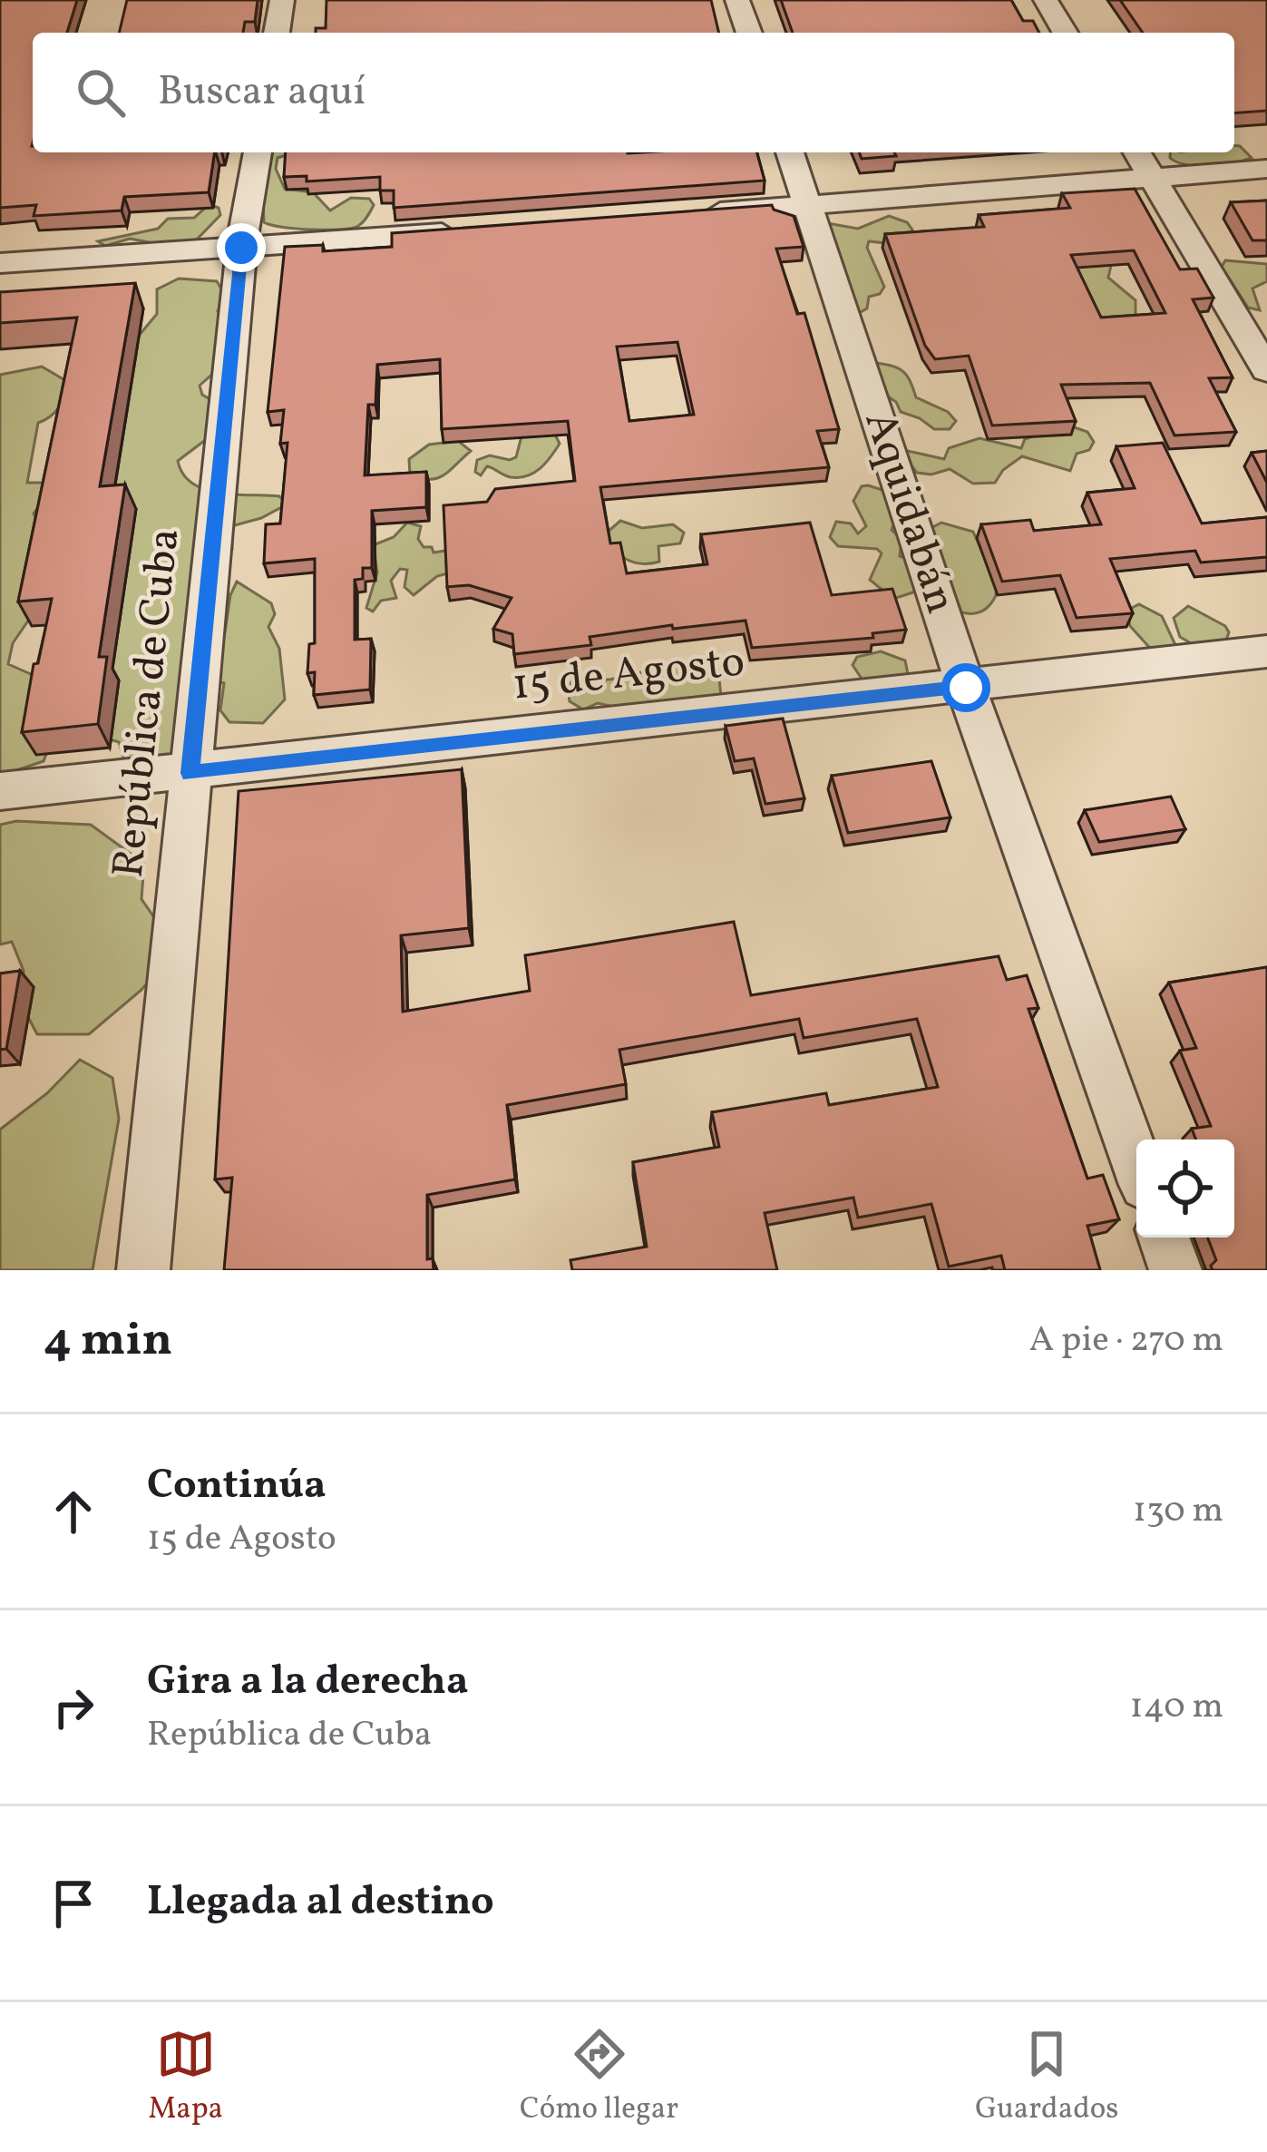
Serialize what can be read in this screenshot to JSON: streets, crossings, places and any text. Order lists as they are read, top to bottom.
{
  "streets": {
    "street": ["Aquidabán", "15 de Agosto", "República de Cuba"]
  },
  "crossings": [
    ["Aquidabán", "15 de Agosto"],
    ["15 de Agosto", "República de Cuba"]
  ],
  "page": {
    "search": "Buscar aquí",
    "heading": ["4 min", "A pie · 270 m"],
    "list": [
      ["Continúa", "15 de Agosto", "130 m"],
      ["Gira a la derecha", "República de Cuba", "140 m"],
      "Llegada al destino"
    ],
    "nav": ["Mapa", "Cómo llegar", "Guardados"]
  }
}
